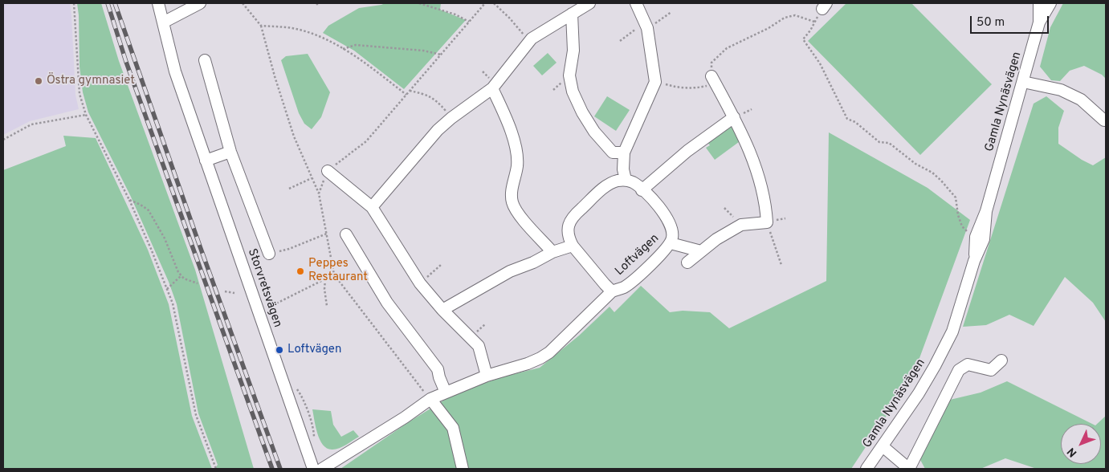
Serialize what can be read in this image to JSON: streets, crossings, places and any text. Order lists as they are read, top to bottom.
{
  "streets": {
    "street": ["Gamla Nynäsvägen", "Loftvägen", "Storvretsvägen"]
  },
  "places": ["Östra gymnasiet", "Peppes Restaurant", "Loftvägen"],
  "scale_bar": "50 m",
  "north": "bottom left"
}
